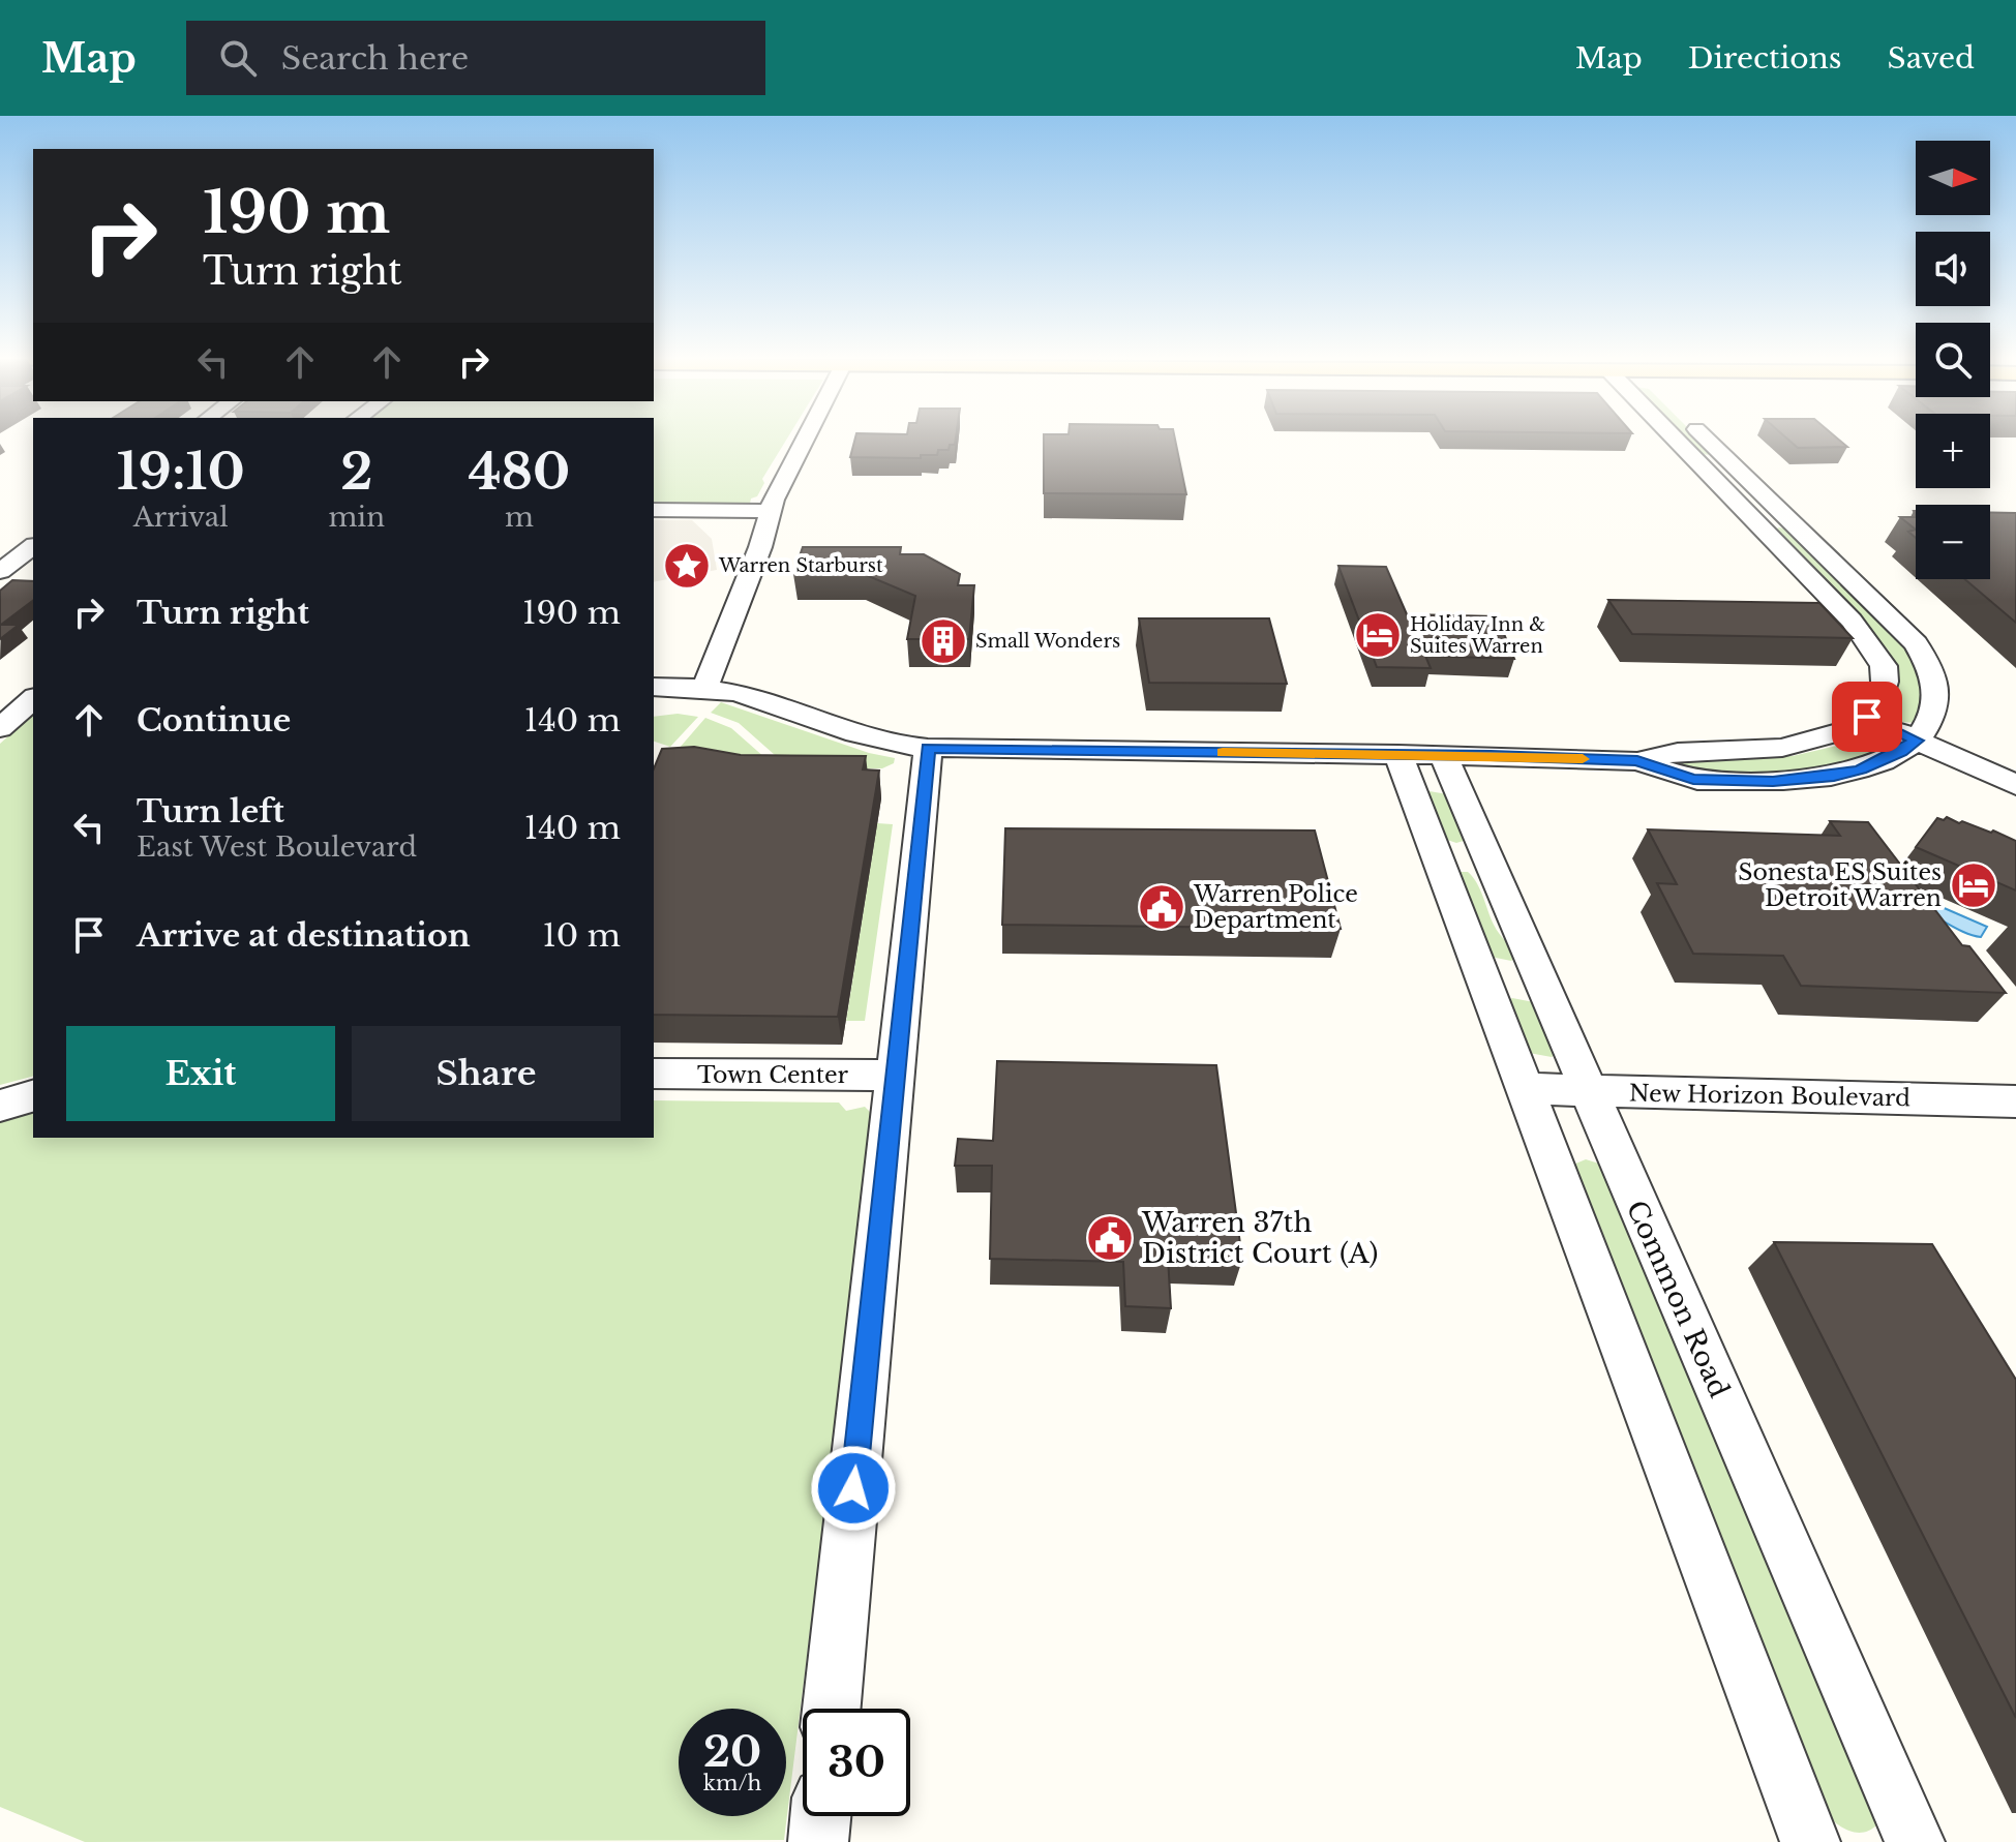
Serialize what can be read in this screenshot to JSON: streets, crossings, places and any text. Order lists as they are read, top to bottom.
{
  "streets": {
    "street": ["Town Center", "New Horizon Boulevard", "Common Road"]
  },
  "crossings": [
    ["New Horizon Boulevard", "Common Road"]
  ],
  "places": {
    "place": ["Warren Starburst"],
    "hotel": ["Holiday Inn & Suites Warren", "Sonesta ES Suites Detroit Warren"],
    "building": ["Small Wonders"],
    "public building": ["Warren Police Department", "Warren 37th District Court (A)"]
  },
  "north": "right",
  "page": {
    "header": "Map",
    "search": "Search here",
    "nav": ["Map", "Directions", "Saved"],
    "map_buttons": ["+", "−"],
    "turn": ["190 m", "Turn right"],
    "eta": [
      "19:10",
      "Arrival",
      "2",
      "min",
      "480",
      "m"
    ],
    "list": [
      {
        "name": "Turn right",
        "value": "190 m"
      },
      {
        "name": "Continue",
        "value": "140 m"
      },
      {
        "name": "Turn left",
        "note": "East West Boulevard",
        "value": "140 m"
      },
      {
        "name": "Arrive at destination",
        "value": "10 m"
      }
    ],
    "buttons": ["Exit", "Share"],
    "speed": "20 km/h",
    "limit": "30"
  }
}
